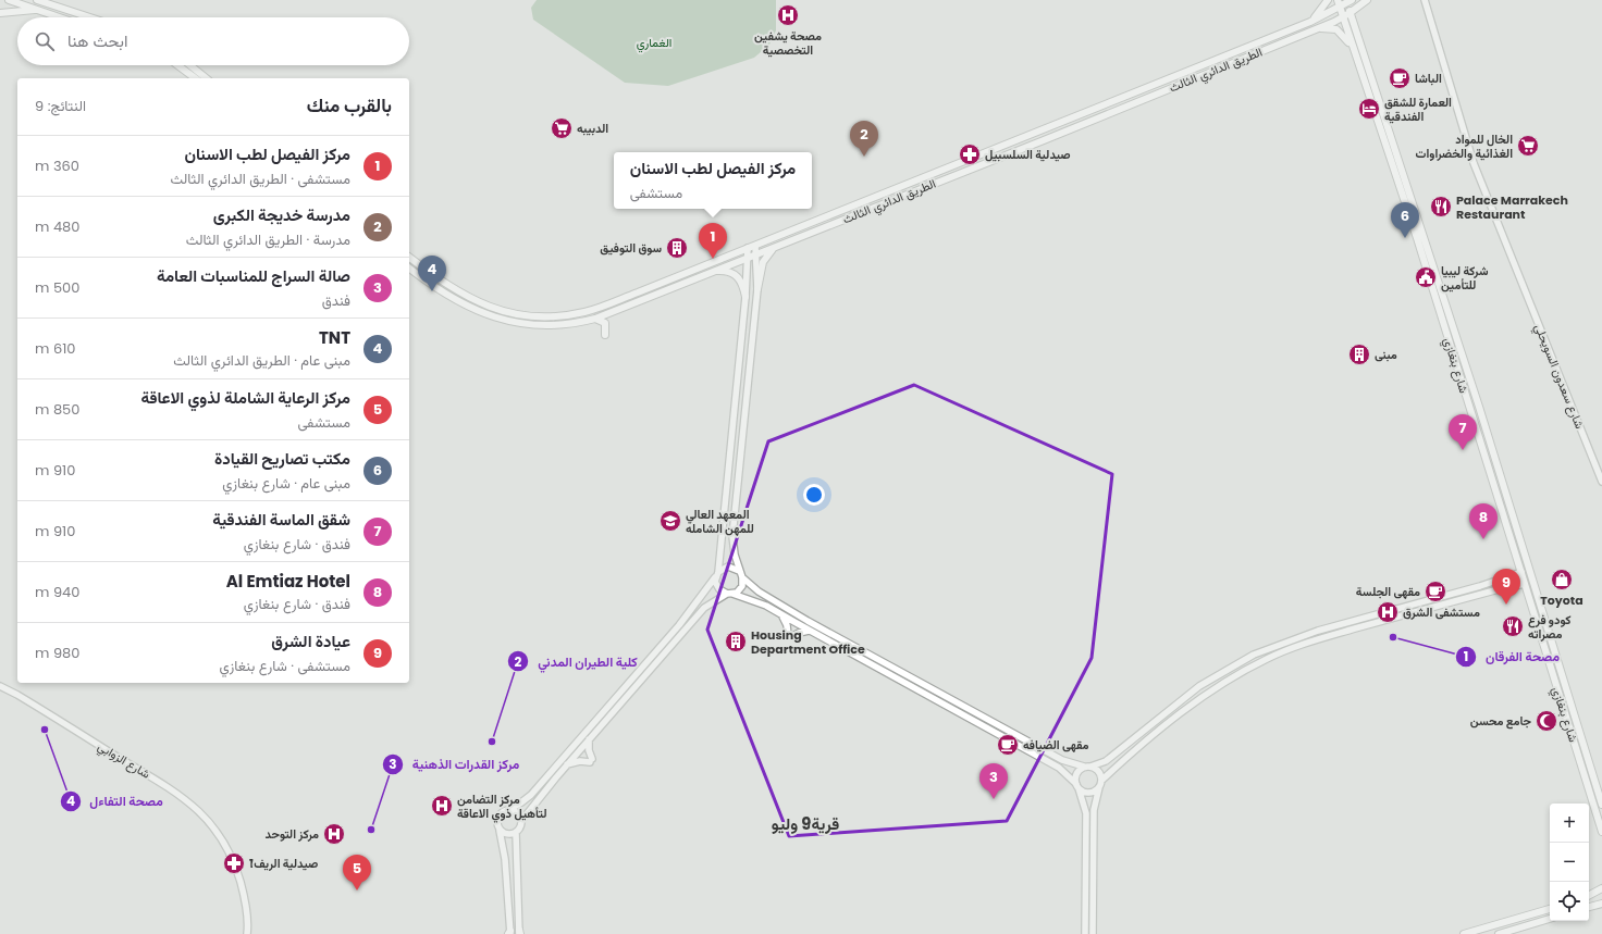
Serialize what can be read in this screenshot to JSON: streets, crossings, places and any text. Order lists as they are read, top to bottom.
{
  "streets": {
    "main road": ["الطريق الدائري الثالث", "شارع بنغازي"],
    "street": ["شارع سعدون السويحلي", "شارع الزوابي"]
  },
  "crossings": [
    ["الطريق الدائري الثالث", "شارع بنغازي"]
  ],
  "districts": ["قرية9 وليو"],
  "parks": ["الغماري"],
  "places": {
    "hospital": [
      "مصحة يشفين التخصصية",
      "مستشفى الشرق",
      "مركز التضامن لتأهيل ذوي الاعاقة",
      "مركز التوحد"
    ],
    "cafe": ["الباشا", "مقهى الجلسة", "مقهى الضيافه"],
    "hotel": ["العمارة للشقق الفندقية"],
    "supermarket": ["الدبيبه", "الخال للمواد الغذائية والخضراوات"],
    "pharmacy": ["صيدلية السلسبيل", "صيدلية الريف1"],
    "restaurant": ["Palace Marrakech Restaurant", "كودو فرع مصراته"],
    "building": ["سوق التوفيق", "مبنى", "Housing Department Office"],
    "public building": ["شركة ليبيا للتأمين"],
    "school or university": ["المعهد العالي للمهن الشامله"],
    "shop": ["Toyota"],
    "other": [
      "مصحة الفرقان",
      "مصحة التفاءل",
      "كلية الطيران المدني",
      "مركز القدرات الذهنية"
    ],
    "mosque": ["جامع محسن"]
  },
  "page": {
    "search": "ابحث هنا",
    "heading": ["بالقرب منك", "النتائج: 9"],
    "pins": [
      "2",
      "6",
      "1",
      "4",
      "7",
      "8",
      "9",
      "3",
      "5"
    ],
    "list": [
      {
        "mark": "1",
        "name": "مركز الفيصل لطب الاسنان",
        "note": "مستشفى · الطريق الدائري الثالث",
        "value": "360 m"
      },
      {
        "mark": "2",
        "name": "مدرسة خديجة الكبرى",
        "note": "مدرسة · الطريق الدائري الثالث",
        "value": "480 m"
      },
      {
        "mark": "3",
        "name": "صالة السراج للمناسبات العامة",
        "note": "فندق",
        "value": "500 m"
      },
      {
        "mark": "4",
        "name": "TNT",
        "note": "مبنى عام · الطريق الدائري الثالث",
        "value": "610 m"
      },
      {
        "mark": "5",
        "name": "مركز الرعاية الشاملة لذوي الاعاقة",
        "note": "مستشفى",
        "value": "850 m"
      },
      {
        "mark": "6",
        "name": "مكتب تصاريح القيادة",
        "note": "مبنى عام · شارع بنغازي",
        "value": "910 m"
      },
      {
        "mark": "7",
        "name": "شقق الماسة الفندقية",
        "note": "فندق · شارع بنغازي",
        "value": "910 m"
      },
      {
        "mark": "8",
        "name": "Al Emtiaz Hotel",
        "note": "فندق · شارع بنغازي",
        "value": "940 m"
      },
      {
        "mark": "9",
        "name": "عيادة الشرق",
        "note": "مستشفى · شارع بنغازي",
        "value": "980 m"
      }
    ],
    "popup": ["مركز الفيصل لطب الاسنان", "مستشفى"],
    "map_buttons": ["+", "−"]
  }
}
